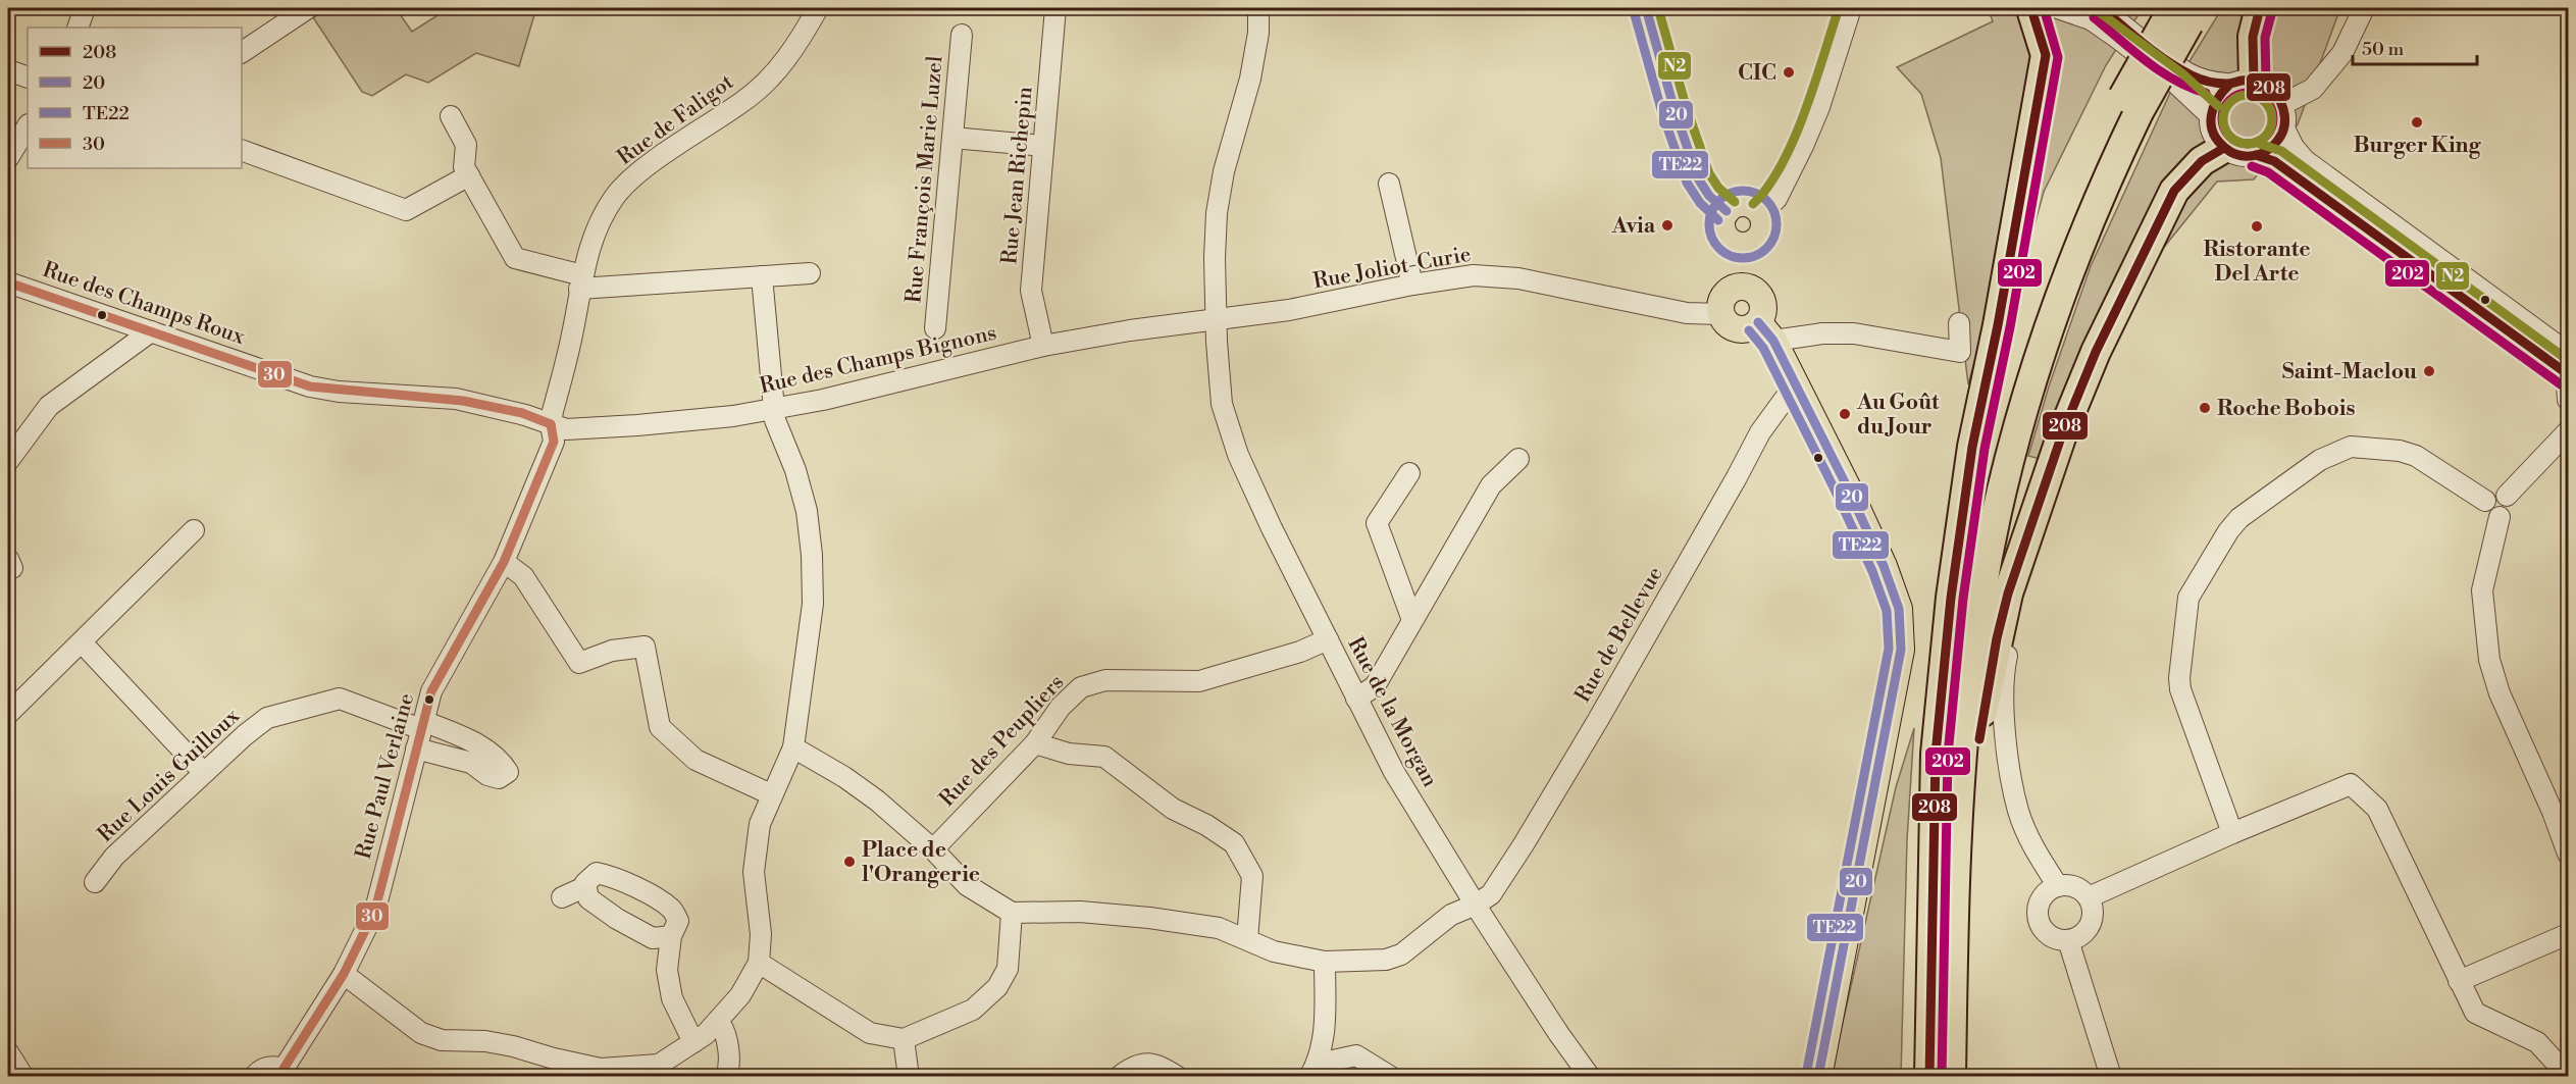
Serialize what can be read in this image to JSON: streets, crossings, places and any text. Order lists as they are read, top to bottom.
{
  "streets": {
    "street": [
      "Rue de Faligot",
      "Rue Jean Richepin",
      "Rue François Marie Luzel",
      "Rue Joliot-Curie",
      "Rue des Champs Roux",
      "Rue des Champs Bignons",
      "Rue de Bellevue",
      "Rue de la Morgan",
      "Rue des Peupliers",
      "Rue Louis Guilloux",
      "Rue Paul Verlaine"
    ]
  },
  "crossings": [
    ["Rue de Faligot", "Rue des Champs Roux"],
    ["Rue de Faligot", "Rue des Champs Bignons"],
    ["Rue de Faligot", "Rue Paul Verlaine"],
    ["Rue Jean Richepin", "Rue des Champs Bignons"],
    ["Rue Joliot-Curie", "Rue des Champs Bignons"],
    ["Rue Joliot-Curie", "Rue de la Morgan"],
    ["Rue des Champs Roux", "Rue des Champs Bignons"],
    ["Rue des Champs Roux", "Rue Paul Verlaine"],
    ["Rue des Champs Bignons", "Rue de la Morgan"],
    ["Rue des Champs Bignons", "Rue Paul Verlaine"],
    ["Rue de Bellevue", "Rue de la Morgan"],
    ["Rue de la Morgan", "Rue des Peupliers"],
    ["Rue Louis Guilloux", "Rue Paul Verlaine"]
  ],
  "places": [
    "CIC",
    "Burger King",
    "Avia",
    "Ristorante Del Arte",
    "Saint-Maclou",
    "Roche Bobois",
    "Au Goût du Jour",
    "Place de l'Orangerie"
  ],
  "lines": [
    "transit line 208",
    "transit line 20",
    "transit line 202",
    "transit line N2",
    "transit line TE22",
    "transit line 30"
  ],
  "legend": [
    "208",
    "20",
    "TE22",
    "30"
  ],
  "scale_bar": "50 m"
}
